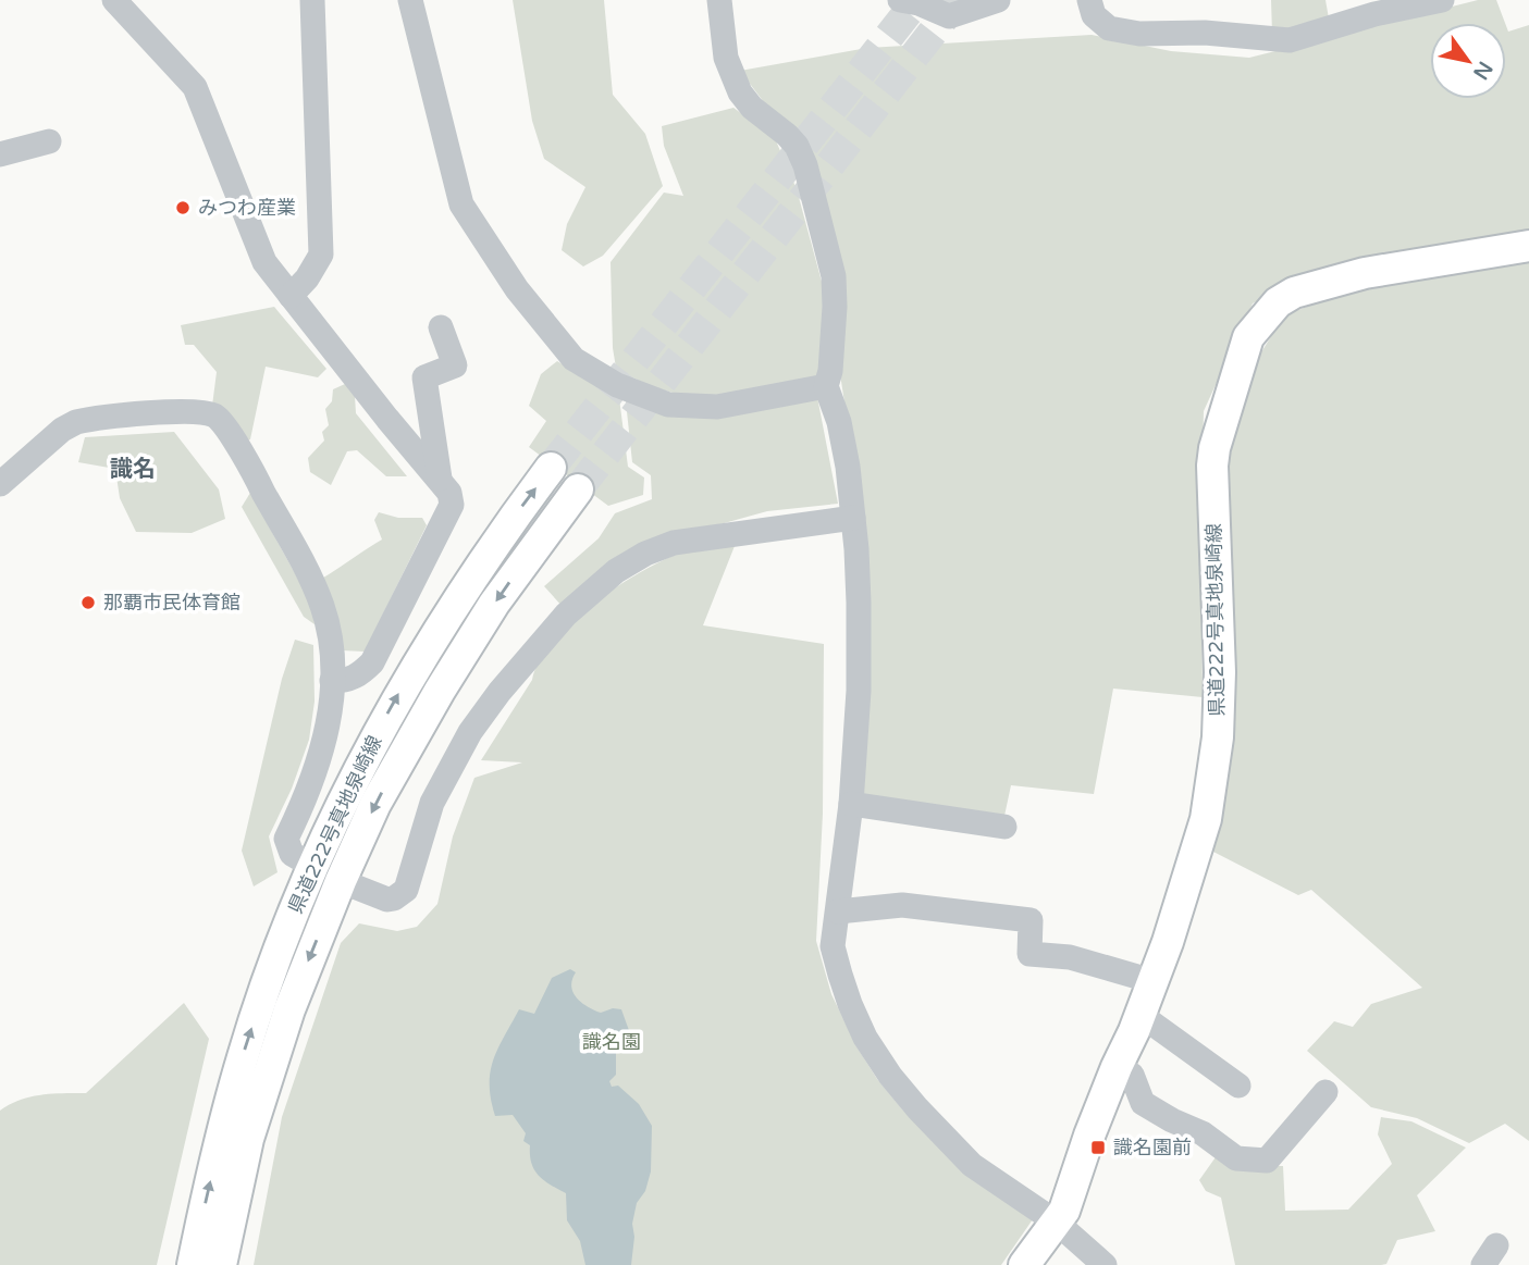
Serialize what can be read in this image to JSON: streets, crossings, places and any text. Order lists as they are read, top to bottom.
{
  "streets": {
    "main road": ["県道222号真地泉崎線"]
  },
  "districts": ["識名"],
  "parks": ["識名園"],
  "places": {
    "other": ["みつわ産業", "那覇市民体育館"],
    "transit": ["識名園前"]
  },
  "north": "bottom right"
}
